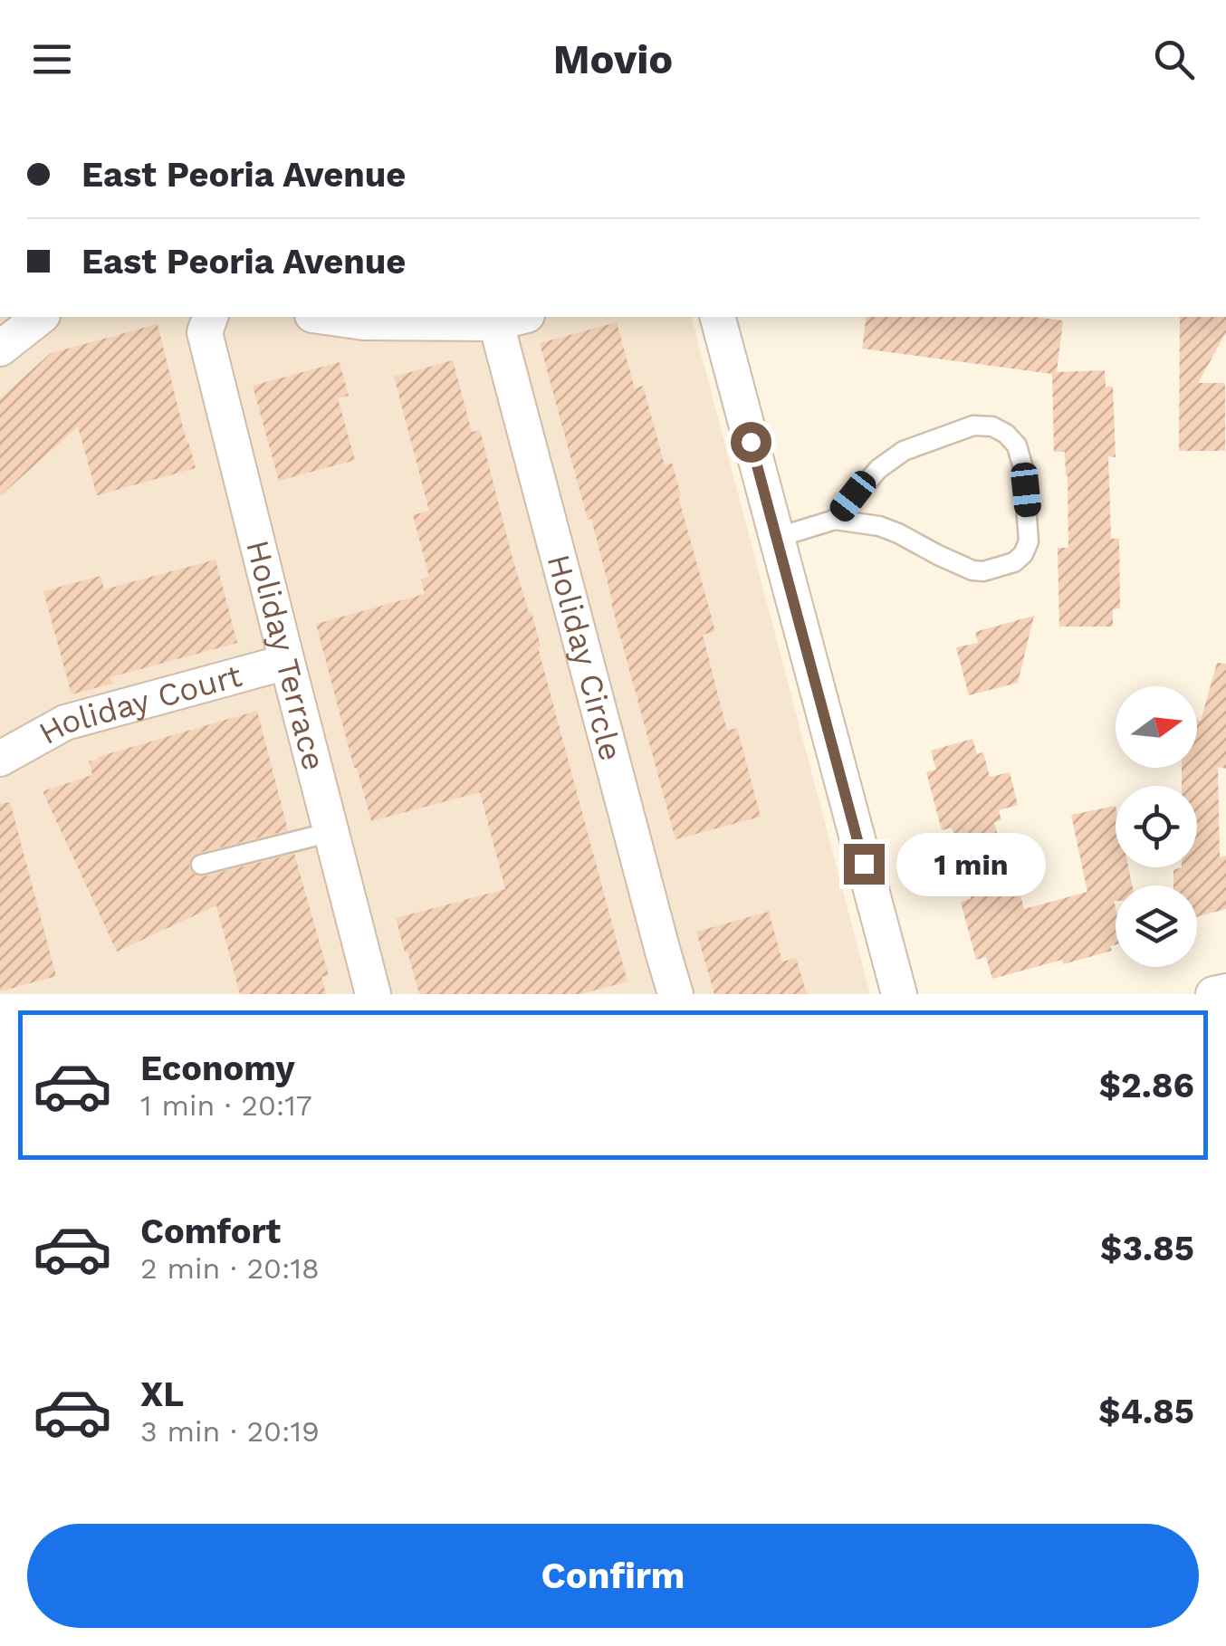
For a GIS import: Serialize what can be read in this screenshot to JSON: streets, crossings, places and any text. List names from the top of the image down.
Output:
{
  "streets": {
    "street": ["Holiday Terrace", "Holiday Circle", "Holiday Court"]
  },
  "crossings": [
    ["Holiday Terrace", "Holiday Court"]
  ],
  "north": "right",
  "page": {
    "header": "Movio",
    "banner": ["East Peoria Avenue", "East Peoria Avenue"],
    "bubble": "1 min",
    "list": [
      {
        "name": "Economy",
        "note": "1 min · 20:17",
        "value": "$2.86"
      },
      {
        "name": "Comfort",
        "note": "2 min · 20:18",
        "value": "$3.85"
      },
      {
        "name": "XL",
        "note": "3 min · 20:19",
        "value": "$4.85"
      }
    ],
    "buttons": "Confirm"
  }
}
